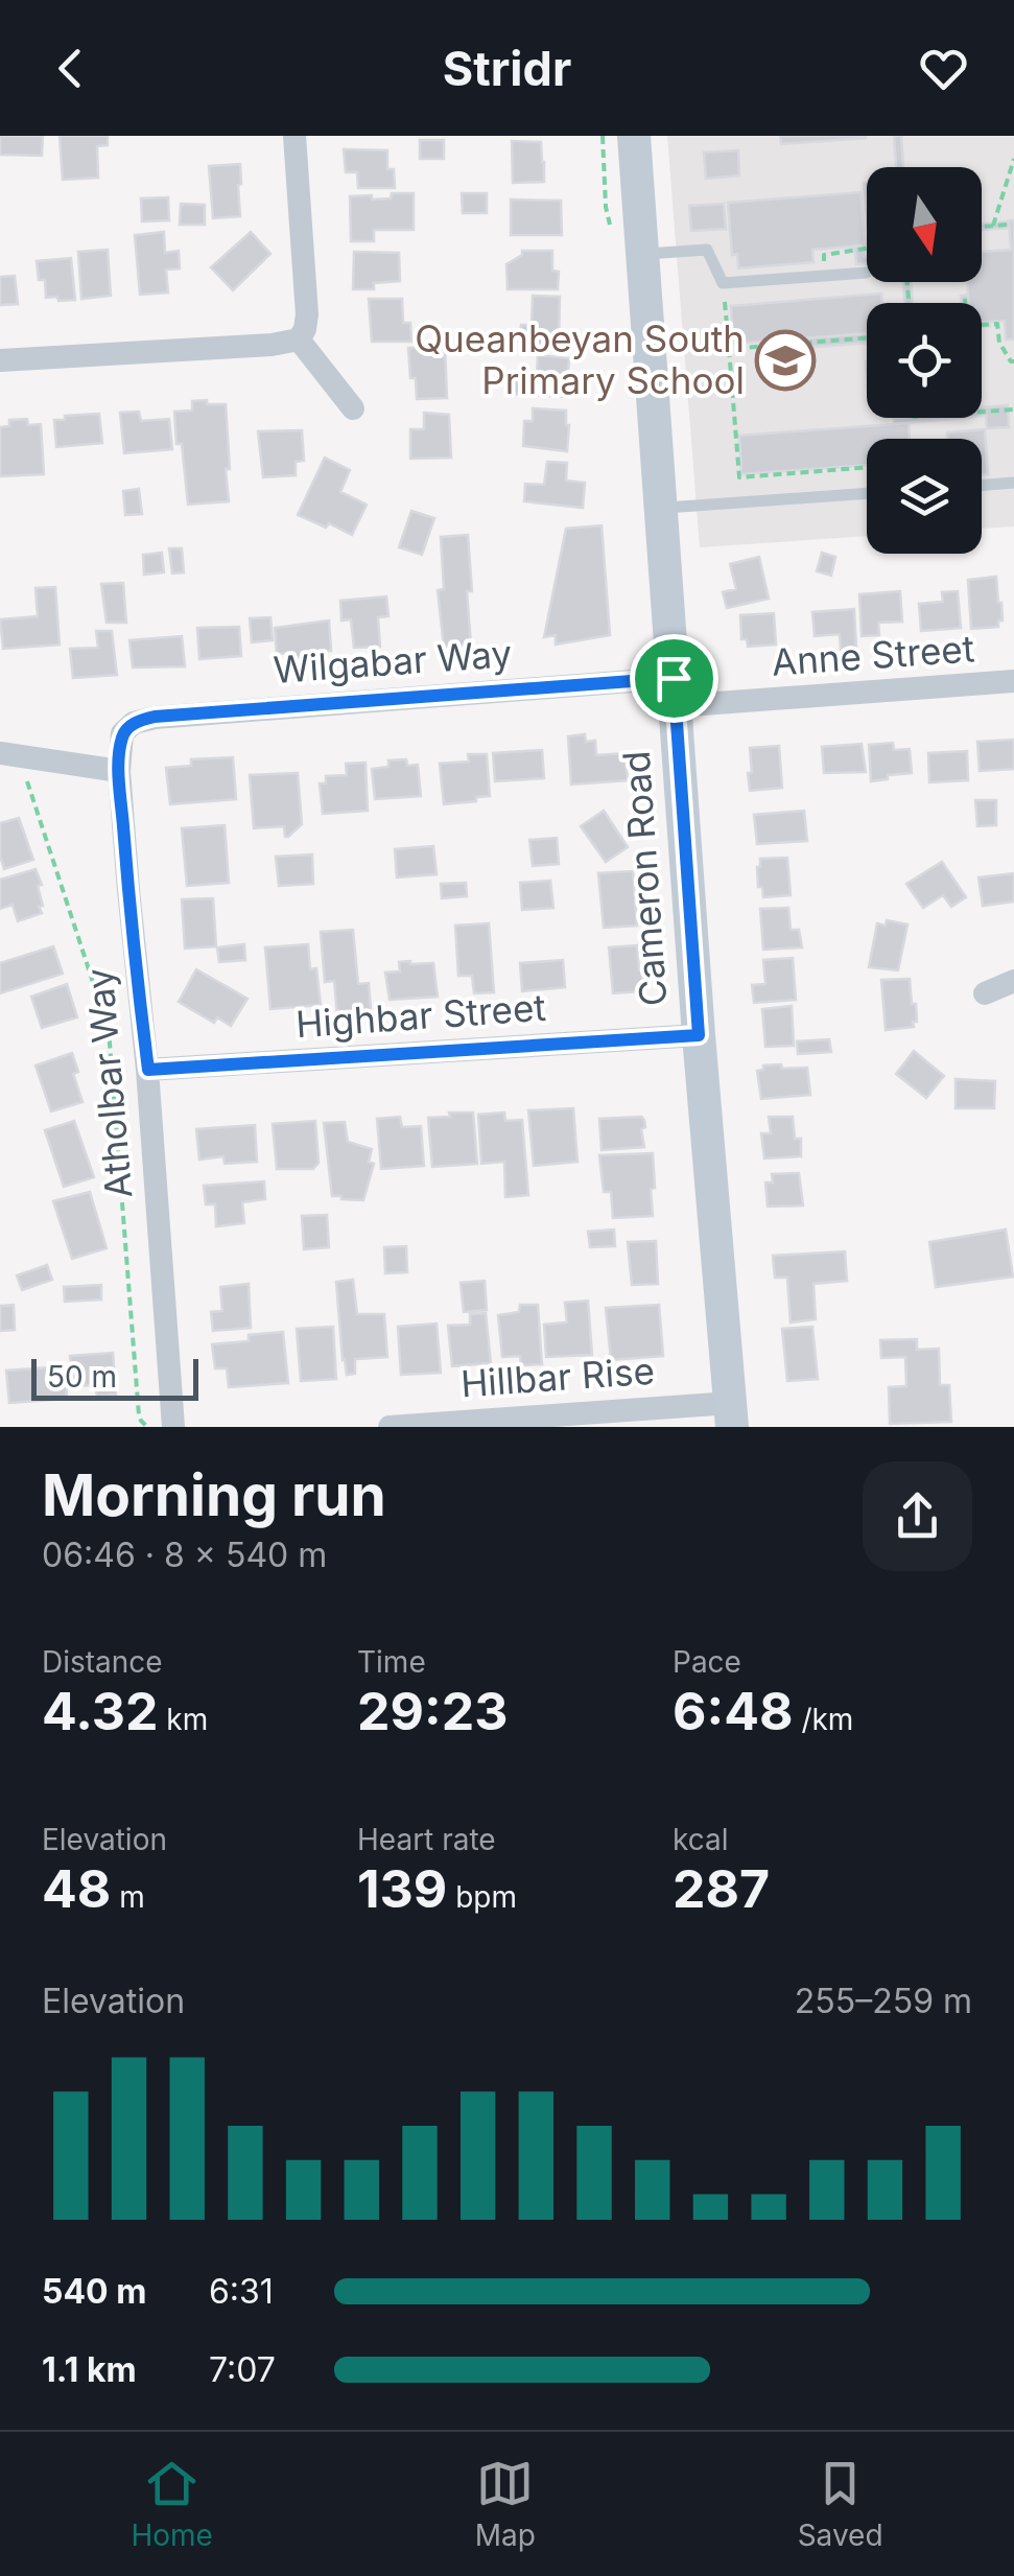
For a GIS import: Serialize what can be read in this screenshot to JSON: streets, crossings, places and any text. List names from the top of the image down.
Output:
{
  "streets": {
    "street": [
      "Anne Street",
      "Wilgabar Way",
      "Cameron Road",
      "Highbar Street",
      "Atholbar Way",
      "Hillbar Rise"
    ]
  },
  "crossings": [
    ["Anne Street", "Wilgabar Way"],
    ["Anne Street", "Cameron Road"],
    ["Wilgabar Way", "Cameron Road"],
    ["Wilgabar Way", "Atholbar Way"],
    ["Cameron Road", "Highbar Street"],
    ["Cameron Road", "Hillbar Rise"],
    ["Highbar Street", "Atholbar Way"]
  ],
  "places": {
    "school or university": ["Queanbeyan South Primary School"]
  },
  "scale_bar": "50 m",
  "north": "bottom",
  "page": {
    "header": "Stridr",
    "scale": "50 m",
    "heading": ["Morning run", "06:46 · 8 × 540 m"],
    "stats": [
      ["Distance", "4.32 km"],
      ["Time", "29:23"],
      ["Pace", "6:48 /km"],
      ["Elevation", "48 m"],
      ["Heart rate", "139 bpm"],
      ["kcal", "287"]
    ],
    "chart": ["Elevation", "255–259 m"],
    "list": [
      {
        "name": "540 m",
        "note": "6:31"
      },
      {
        "name": "1.1 km",
        "note": "7:07"
      }
    ],
    "tabs": ["Home", "Map", "Saved"]
  }
}
